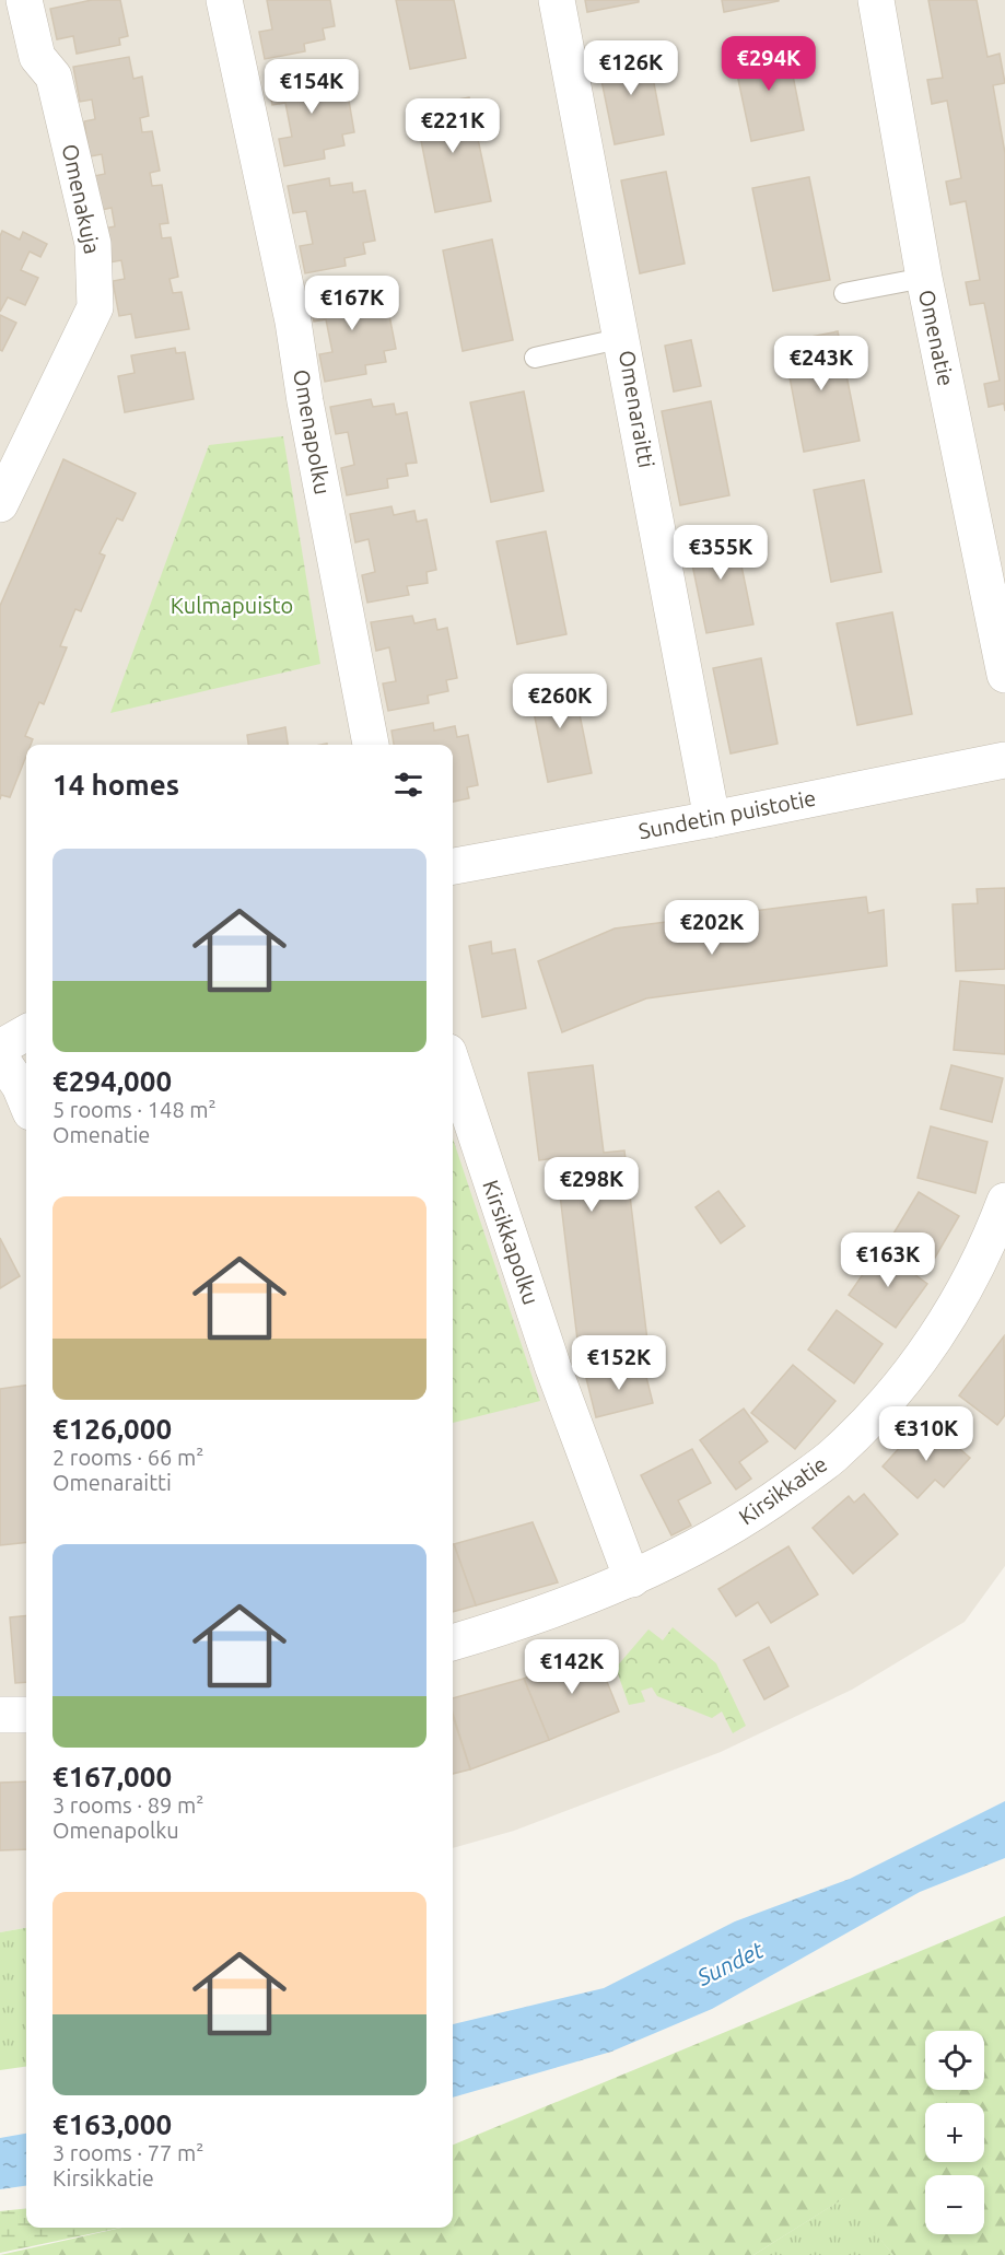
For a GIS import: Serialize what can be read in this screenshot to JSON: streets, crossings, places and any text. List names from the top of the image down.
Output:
{
  "streets": {
    "street": [
      "Omenakuja",
      "Omenatie",
      "Omenaraitti",
      "Omenapolku",
      "Sundetin puistotie",
      "Kirsikkapolku",
      "Kirsikkatie"
    ]
  },
  "crossings": [
    ["Omenaraitti", "Sundetin puistotie"],
    ["Kirsikkapolku", "Kirsikkatie"]
  ],
  "water": ["Sundet"],
  "parks": ["Kulmapuisto"],
  "page": {
    "price": [
      "€294K",
      "€126K",
      "€154K",
      "€221K",
      "€167K",
      "€243K",
      "€355K",
      "€260K",
      "€202K",
      "€298K",
      "€163K",
      "€152K",
      "€310K",
      "€142K"
    ],
    "heading": "14 homes",
    "list": [
      {
        "name": "€294,000",
        "note": "5 rooms · 148 m² · Omenatie"
      },
      {
        "name": "€126,000",
        "note": "2 rooms · 66 m² · Omenaraitti"
      },
      {
        "name": "€167,000",
        "note": "3 rooms · 89 m² · Omenapolku"
      },
      {
        "name": "€163,000",
        "note": "3 rooms · 77 m² · Kirsikkatie"
      }
    ],
    "map_buttons": ["+", "−"]
  }
}
